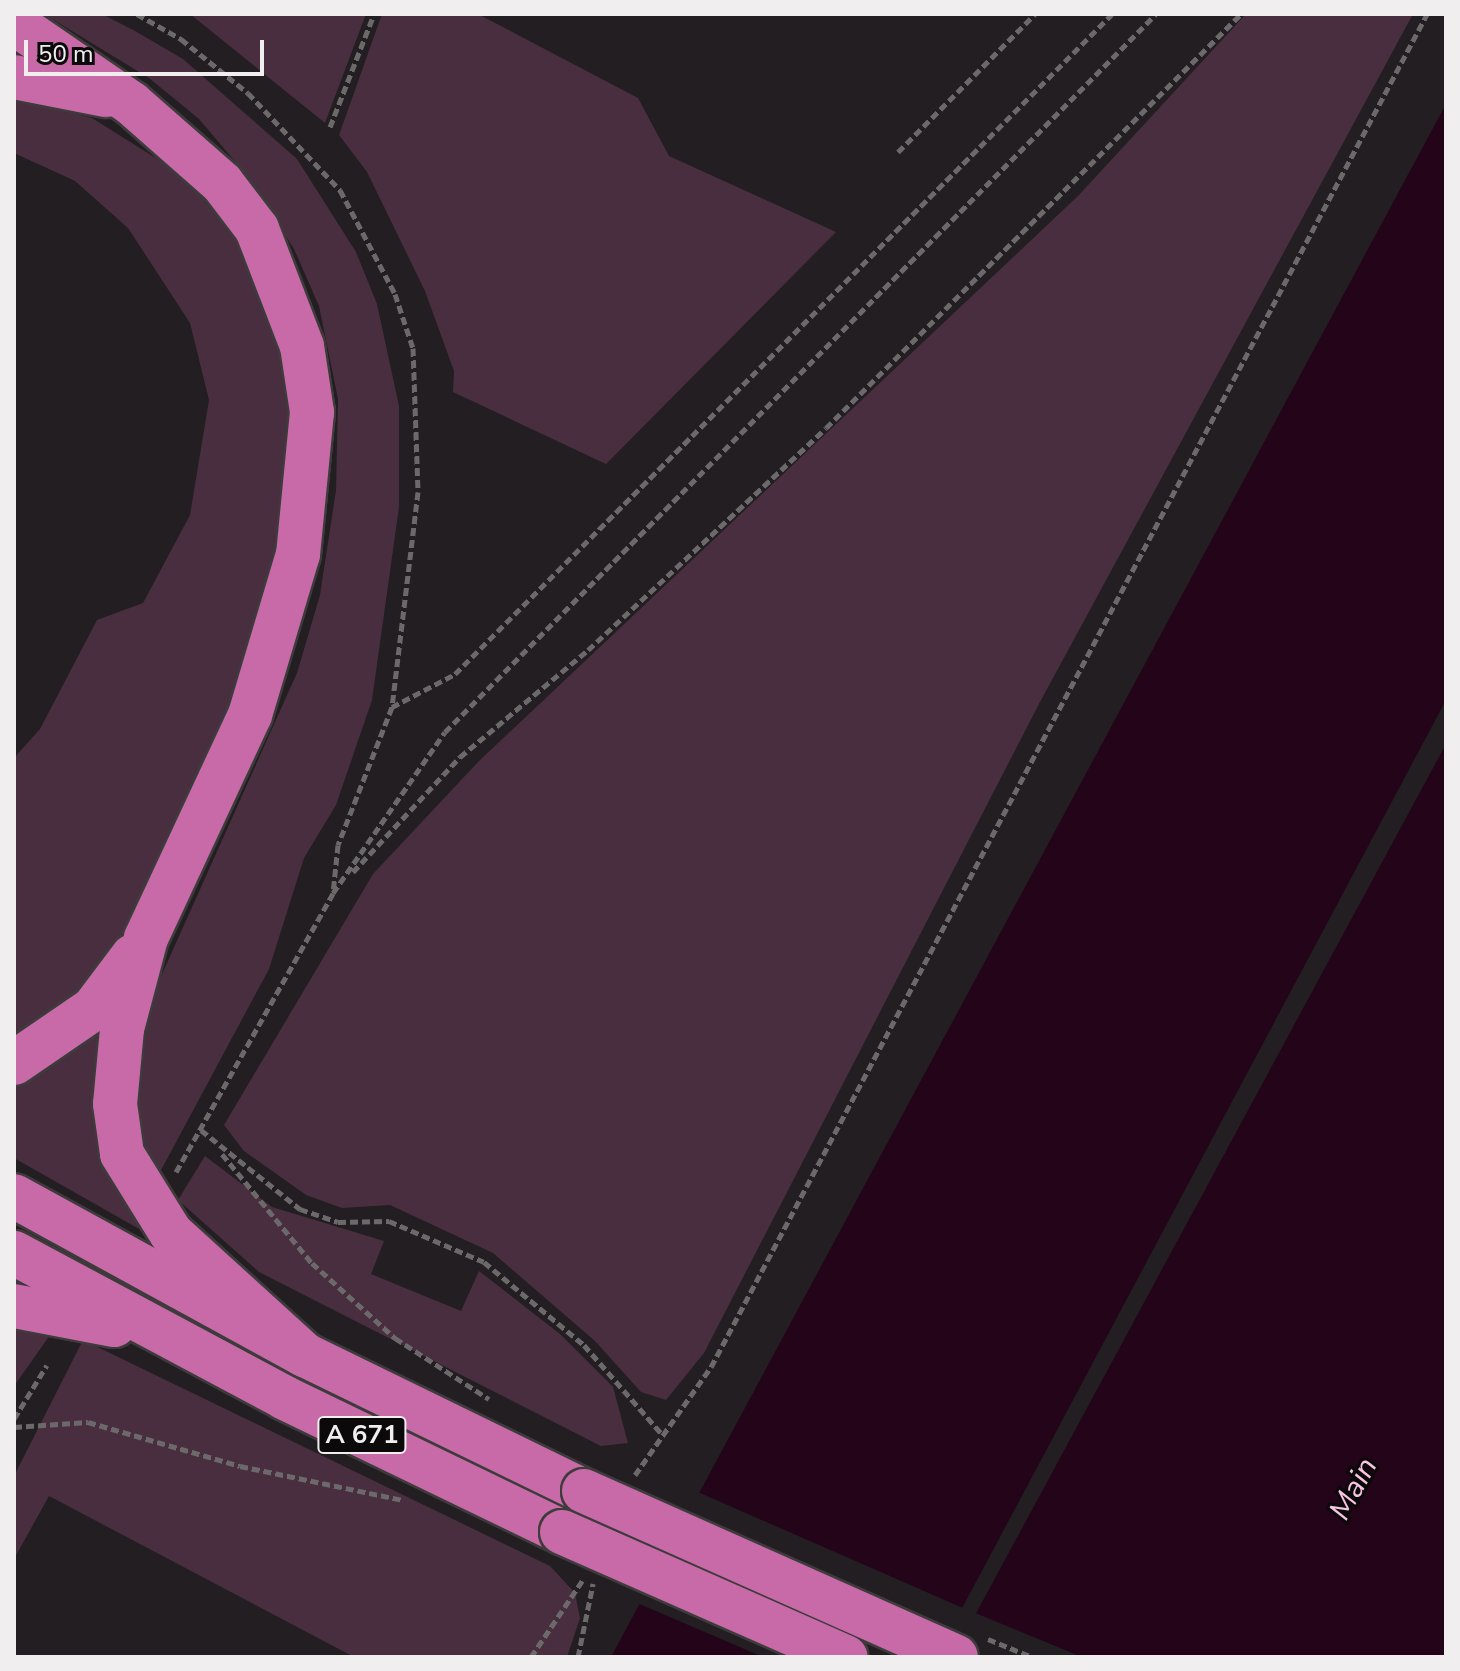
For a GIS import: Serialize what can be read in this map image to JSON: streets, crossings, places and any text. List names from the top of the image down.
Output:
{
  "streets": {
    "highway": ["A 671"]
  },
  "water": ["Main"],
  "scale_bar": "50 m"
}
